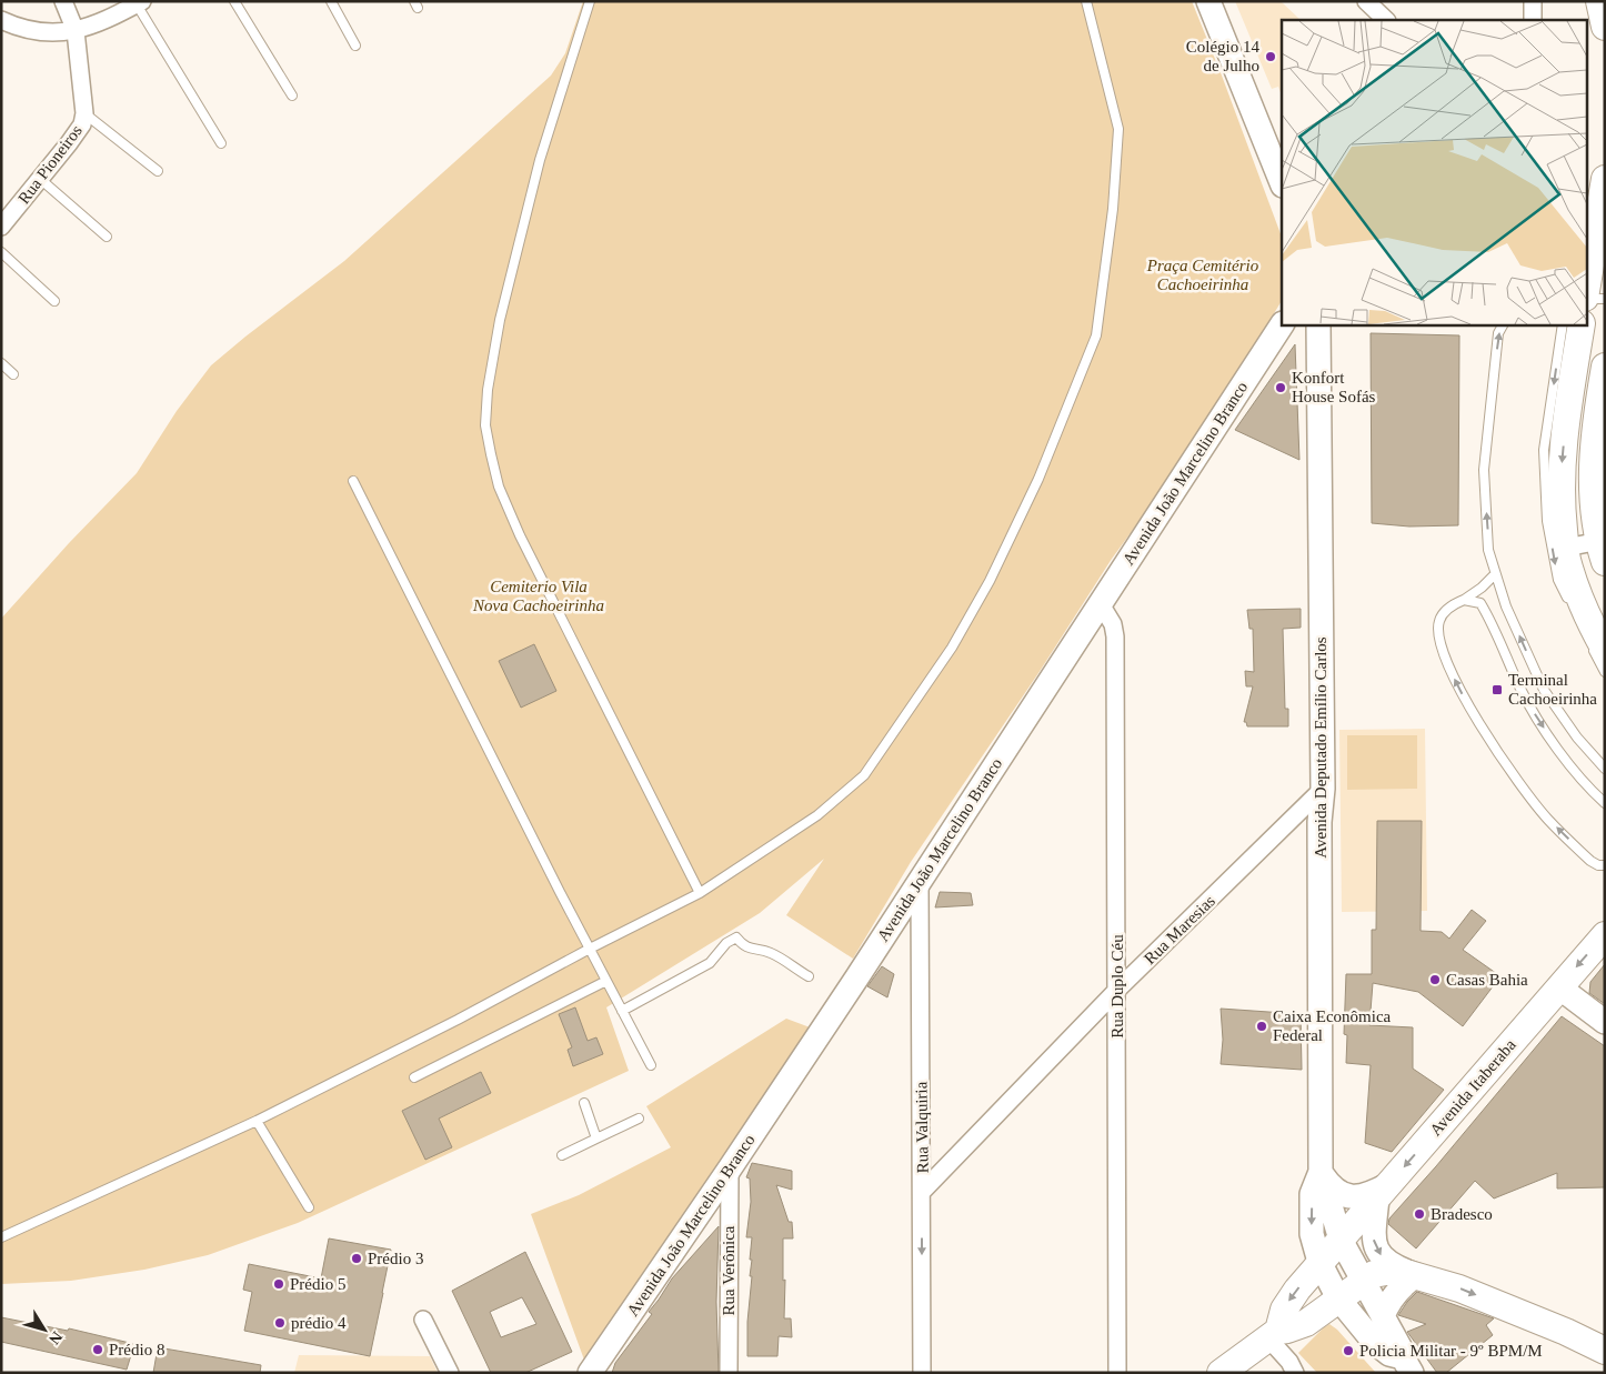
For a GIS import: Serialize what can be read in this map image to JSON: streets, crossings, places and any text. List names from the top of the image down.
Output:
{
  "streets": {
    "main road": ["Avenida João Marcelino Branco", "Avenida Deputado Emílio Carlos", "Avenida Itaberaba"],
    "street": [
      "Rua Pioneiros",
      "Rua Maresias",
      "Rua Duplo Céu",
      "Rua Valquiria",
      "Rua Verônica"
    ]
  },
  "crossings": [
    ["Avenida João Marcelino Branco", "Rua Duplo Céu"],
    ["Avenida João Marcelino Branco", "Rua Valquiria"],
    ["Avenida João Marcelino Branco", "Rua Verônica"],
    ["Avenida Deputado Emílio Carlos", "Rua Maresias"],
    ["Avenida Deputado Emílio Carlos", "Avenida Itaberaba"],
    ["Rua Maresias", "Rua Duplo Céu"],
    ["Rua Maresias", "Rua Valquiria"]
  ],
  "one_way": ["Avenida Itaberaba", "Rua Valquiria"],
  "parks": ["Praça Cemitério Cachoeirinha", "Cemiterio Vila Nova Cachoeirinha"],
  "places": {
    "other": [
      "Colégio 14 de Julho",
      "Konfort House Sofás",
      "Casas Bahia",
      "Caixa Econômica Federal",
      "Bradesco",
      "Prédio 3",
      "Prédio 5",
      "prédio 4",
      "Prédio 8",
      "Policia Militar - 9º BPM/M"
    ],
    "transit": ["Terminal Cachoeirinha"]
  },
  "north": "bottom right"
}
